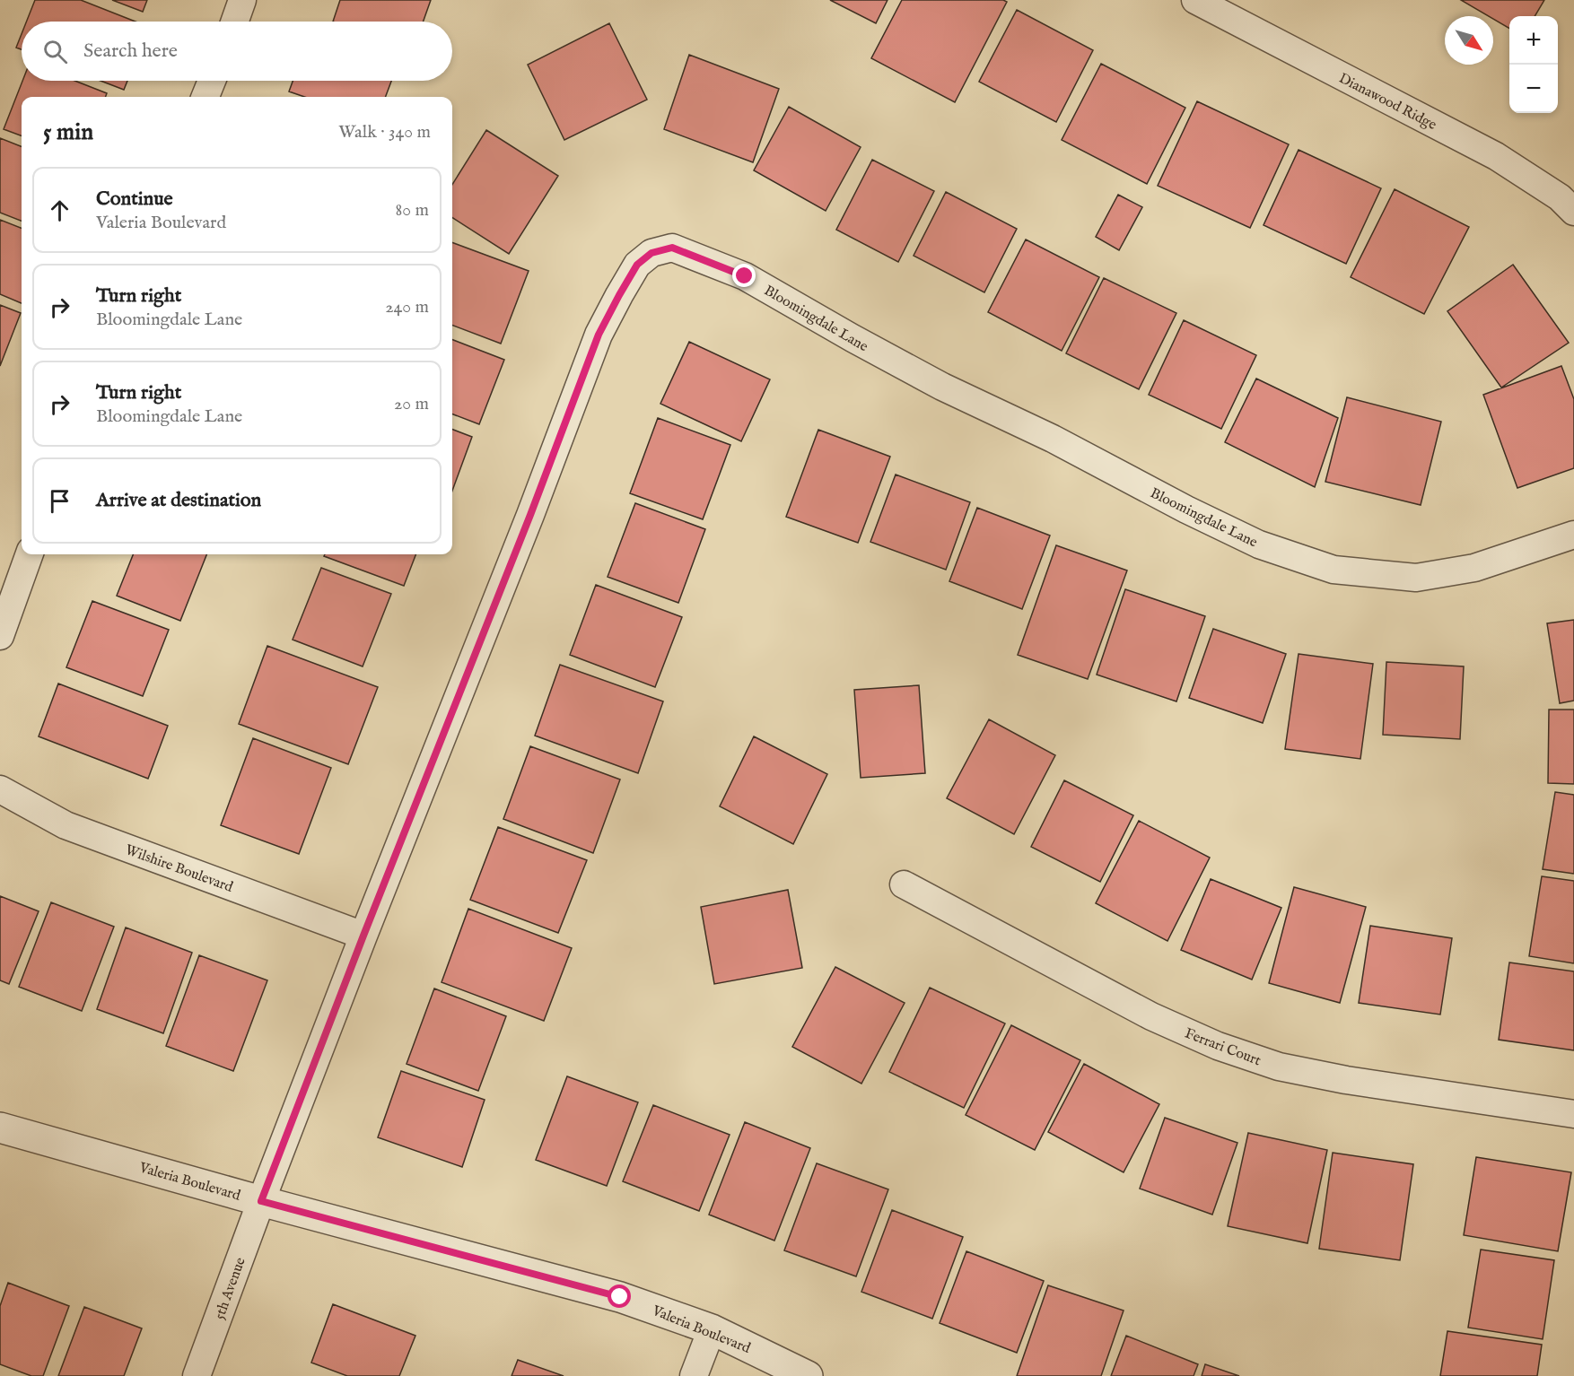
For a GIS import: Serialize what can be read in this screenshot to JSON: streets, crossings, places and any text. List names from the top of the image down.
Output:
{
  "streets": {
    "street": [
      "Dianawood Ridge",
      "Bloomingdale Lane",
      "Wilshire Boulevard",
      "Ferrari Court",
      "Valeria Boulevard",
      "5th Avenue"
    ]
  },
  "crossings": [
    ["Bloomingdale Lane", "Wilshire Boulevard"],
    ["Bloomingdale Lane", "Valeria Boulevard"],
    ["Bloomingdale Lane", "5th Avenue"],
    ["Valeria Boulevard", "5th Avenue"]
  ],
  "north": "bottom right",
  "page": {
    "map_buttons": ["+", "−"],
    "search": "Search here",
    "heading": ["5 min", "Walk · 340 m"],
    "list": [
      ["Continue", "Valeria Boulevard", "80 m"],
      ["Turn right", "Bloomingdale Lane", "240 m"],
      ["Turn right", "Bloomingdale Lane", "20 m"],
      "Arrive at destination"
    ]
  }
}
